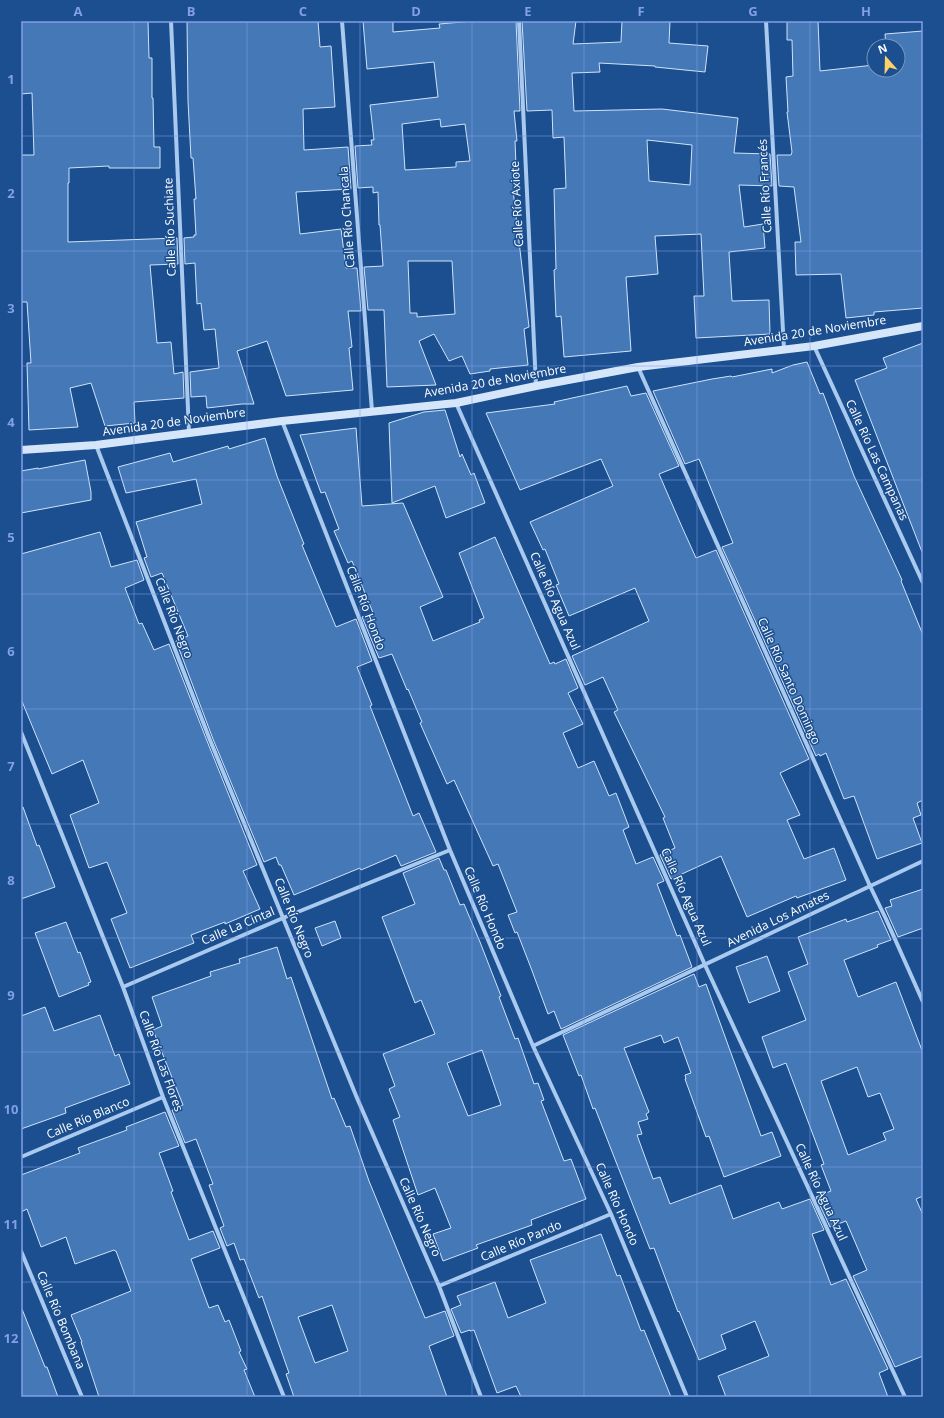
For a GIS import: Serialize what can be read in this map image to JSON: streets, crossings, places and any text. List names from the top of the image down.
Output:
{
  "streets": {
    "street": [
      "Calle Río Francés",
      "Calle Río Axiote",
      "Calle Río Chancala",
      "Calle Río Suchiate",
      "Avenida 20 de Noviembre",
      "Calle Río Las Campanas",
      "Calle Río Agua Azul",
      "Calle Río Hondo",
      "Calle Río Negro",
      "Calle Río Santo Domingo",
      "Avenida Los Amates",
      "Calle La Cintal",
      "Calle Río Las Flores",
      "Calle Río Blanco",
      "Calle Río Pando",
      "Calle Río Bombana"
    ]
  },
  "crossings": [
    ["Calle Río Francés", "Avenida 20 de Noviembre"],
    ["Calle Río Axiote", "Avenida 20 de Noviembre"],
    ["Calle Río Chancala", "Avenida 20 de Noviembre"],
    ["Calle Río Suchiate", "Avenida 20 de Noviembre"],
    ["Avenida 20 de Noviembre", "Calle Río Las Campanas"],
    ["Avenida 20 de Noviembre", "Calle Río Agua Azul"],
    ["Avenida 20 de Noviembre", "Calle Río Hondo"],
    ["Avenida 20 de Noviembre", "Calle Río Negro"],
    ["Avenida 20 de Noviembre", "Calle Río Santo Domingo"],
    ["Calle Río Agua Azul", "Avenida Los Amates"],
    ["Calle Río Hondo", "Avenida Los Amates"],
    ["Calle Río Hondo", "Calle La Cintal"],
    ["Calle Río Hondo", "Calle Río Pando"],
    ["Calle Río Negro", "Calle La Cintal"],
    ["Calle Río Negro", "Calle Río Pando"],
    ["Calle Río Santo Domingo", "Avenida Los Amates"],
    ["Calle La Cintal", "Calle Río Las Flores"],
    ["Calle Río Las Flores", "Calle Río Blanco"]
  ],
  "north": "top",
  "grid": {
    "columns": [
      "A",
      "B",
      "C",
      "D",
      "E",
      "F",
      "G",
      "H"
    ],
    "rows": [
      "1",
      "2",
      "3",
      "4",
      "5",
      "6",
      "7",
      "8",
      "9",
      "10",
      "11",
      "12"
    ]
  }
}
